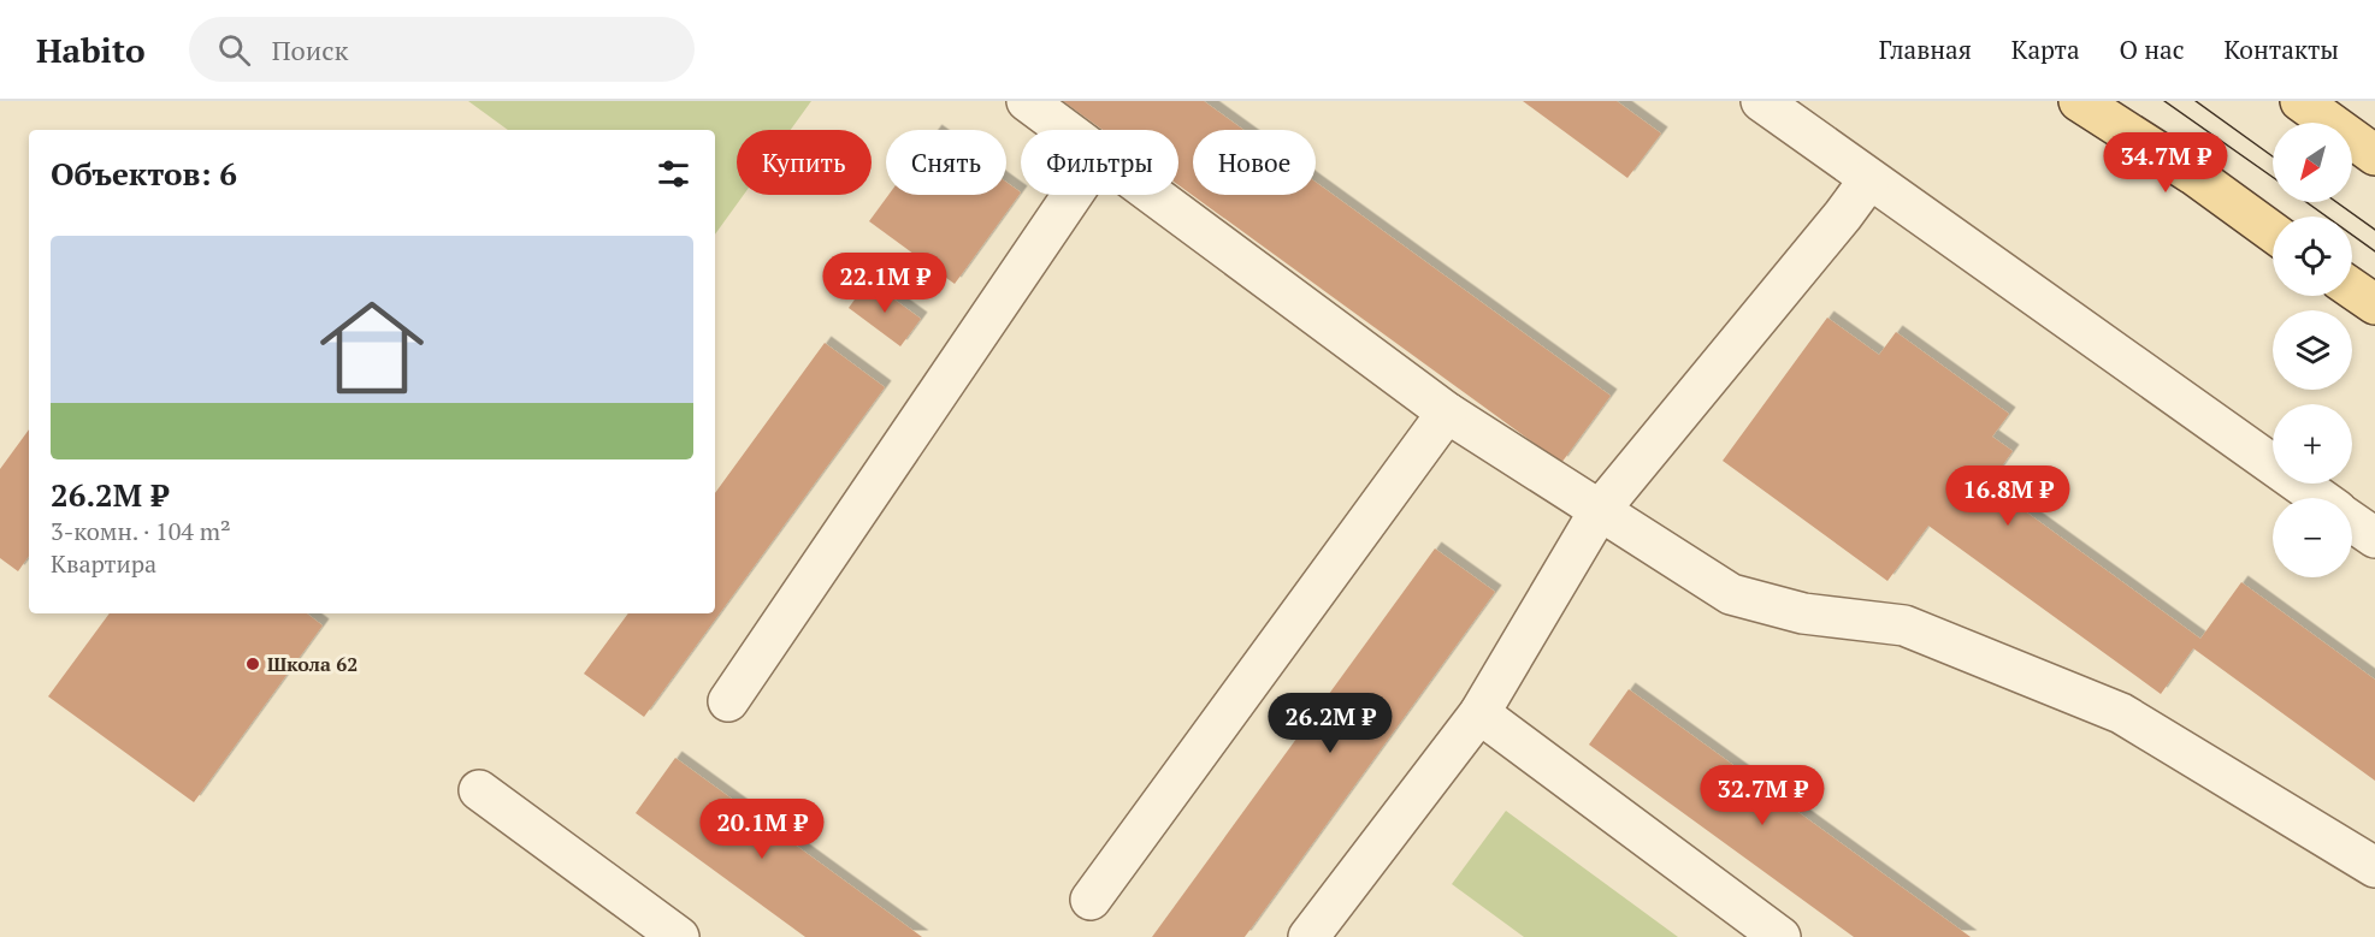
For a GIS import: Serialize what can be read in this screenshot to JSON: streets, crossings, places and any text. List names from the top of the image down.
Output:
{
  "places": ["Школа 62"],
  "north": "bottom left",
  "page": {
    "header": "Habito",
    "search": "Поиск",
    "nav": [
      "Главная",
      "Карта",
      "О нас",
      "Контакты"
    ],
    "map_buttons": ["+", "−"],
    "chip": [
      "Купить",
      "Снять",
      "Фильтры",
      "Новое"
    ],
    "heading": "Объектов: 6",
    "price": [
      "34.7M ₽",
      "22.1M ₽",
      "16.8M ₽",
      "26.2M ₽",
      "32.7M ₽",
      "20.1M ₽"
    ],
    "list": [
      {
        "name": "26.2M ₽",
        "note": "3-комн. · 104 m² · Квартира"
      }
    ]
  }
}
